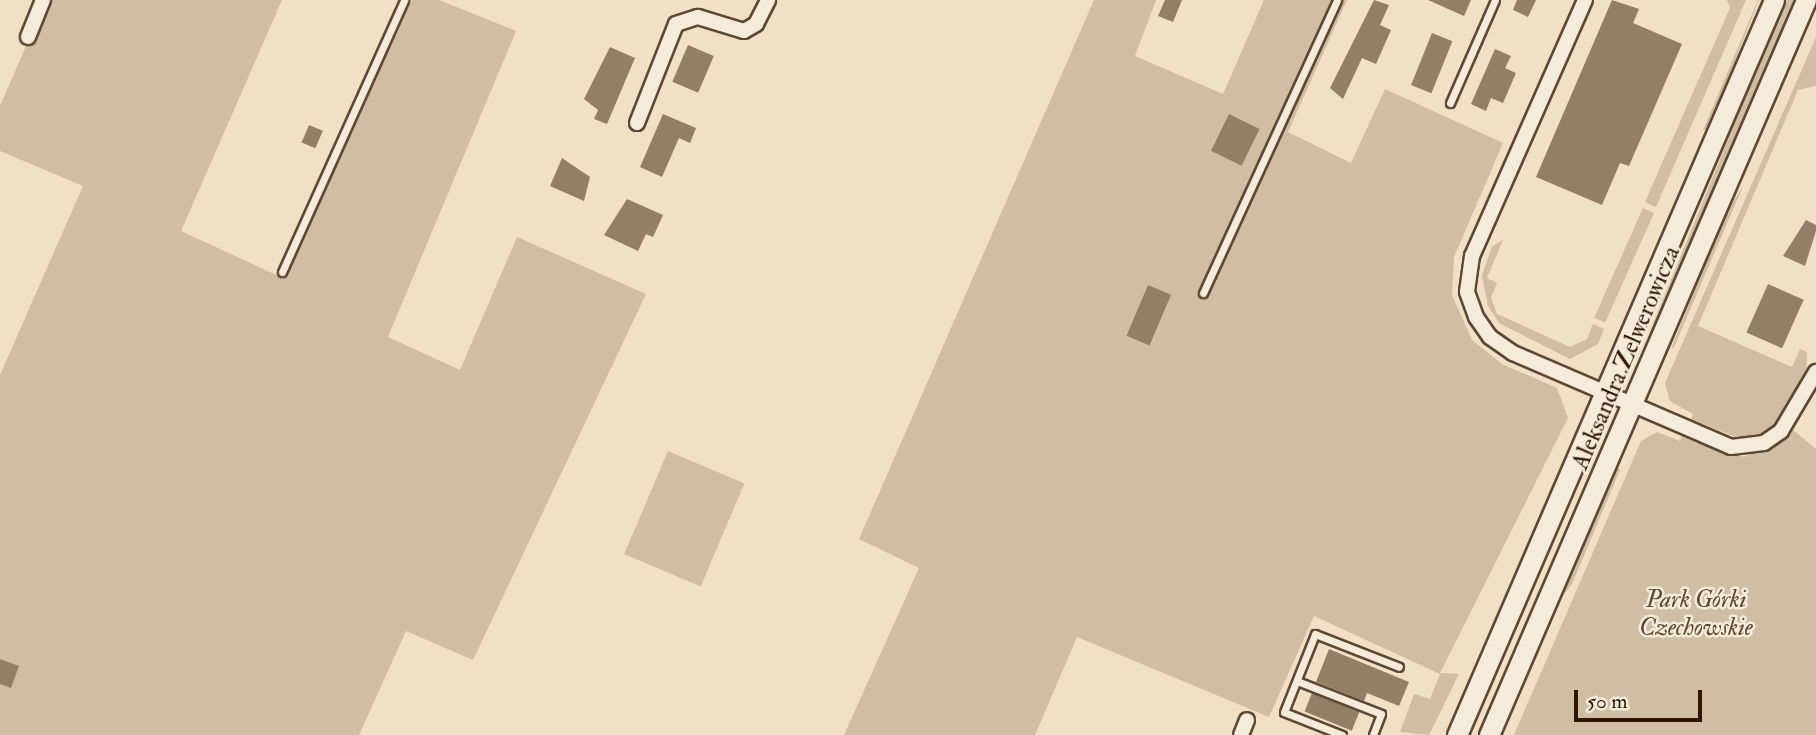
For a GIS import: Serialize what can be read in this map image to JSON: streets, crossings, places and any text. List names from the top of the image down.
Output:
{
  "streets": {
    "street": ["Aleksandra Zelwerowicza"]
  },
  "parks": ["Park Górki Czechowskie"],
  "scale_bar": "50 m"
}
